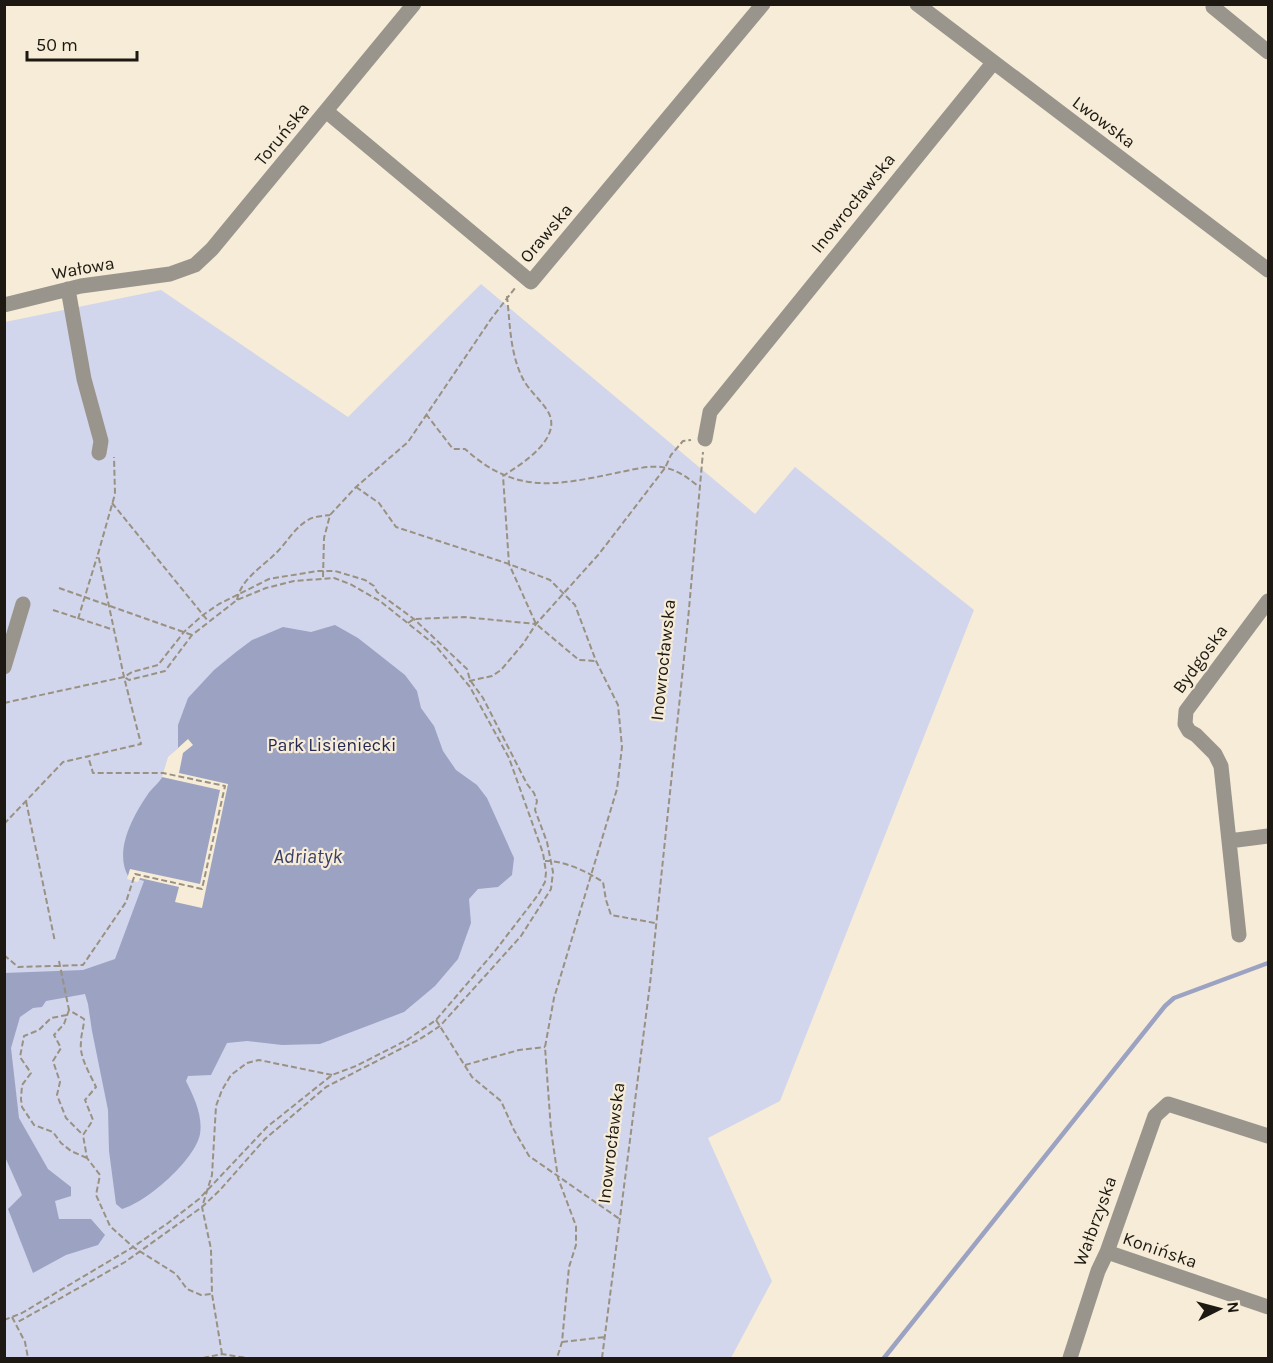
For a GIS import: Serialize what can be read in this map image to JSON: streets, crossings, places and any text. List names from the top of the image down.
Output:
{
  "streets": {
    "street": [
      "Lwowska",
      "Toruńska",
      "Inowrocławska",
      "Orawska",
      "Wałowa",
      "Bydgoska",
      "Wałbrzyska",
      "Konińska"
    ]
  },
  "crossings": [
    ["Lwowska", "Inowrocławska"],
    ["Toruńska", "Orawska"],
    ["Toruńska", "Wałowa"],
    ["Wałbrzyska", "Konińska"]
  ],
  "water": ["Adriatyk"],
  "parks": ["Park Lisieniecki"],
  "scale_bar": "50 m",
  "north": "right"
}
